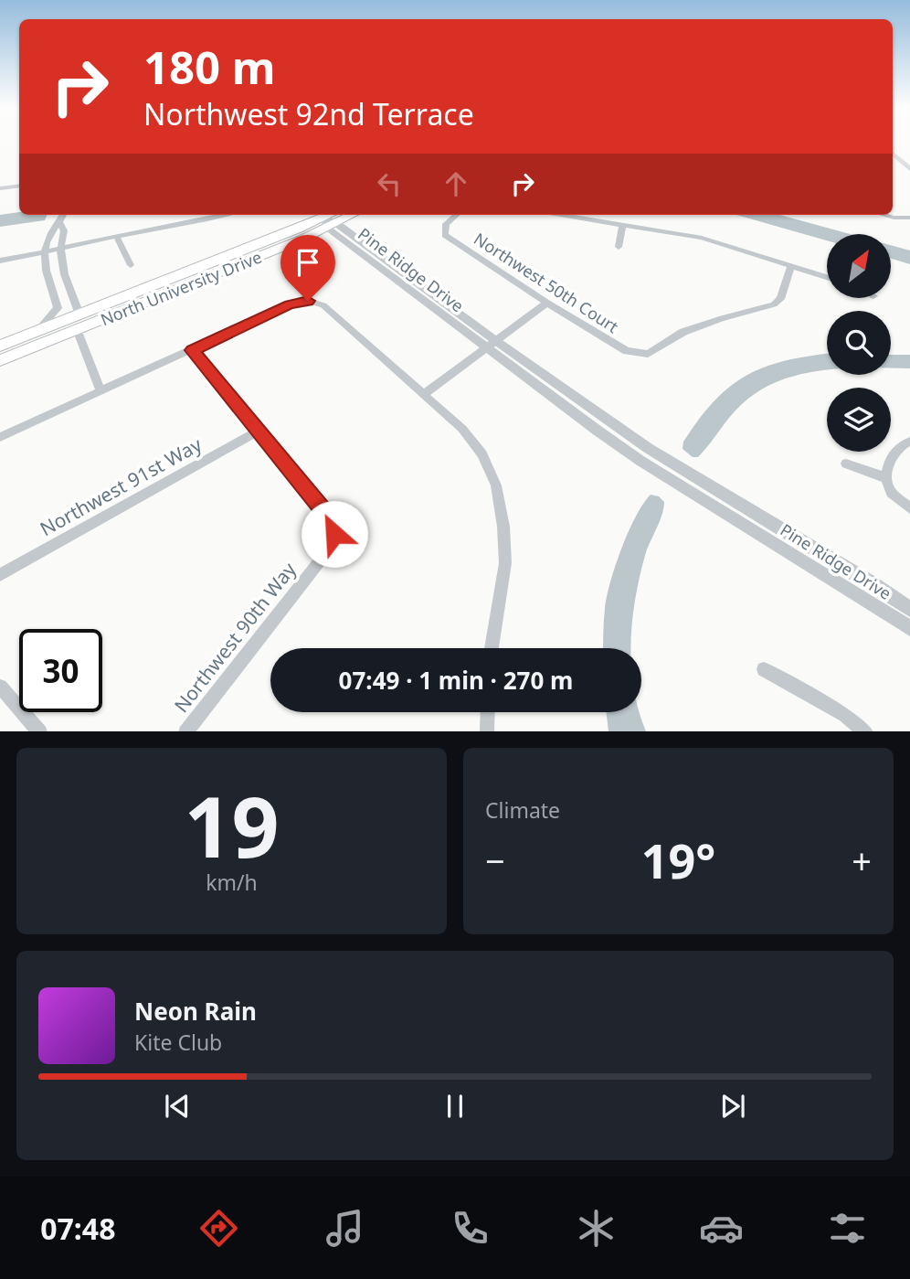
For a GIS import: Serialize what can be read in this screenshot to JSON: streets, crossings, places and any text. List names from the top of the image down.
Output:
{
  "streets": {
    "main road": ["North University Drive"],
    "street": [
      "Pine Ridge Drive",
      "Northwest 50th Court",
      "Northwest 91st Way",
      "Northwest 90th Way"
    ]
  },
  "crossings": [
    ["Pine Ridge Drive", "North University Drive"],
    ["Northwest 91st Way", "Northwest 90th Way"]
  ],
  "north": "top right",
  "page": {
    "turn": ["180 m", "Northwest 92nd Terrace"],
    "limit": "30",
    "trip": "07:49 · 1 min · 270 m",
    "tile": [
      ["19", "km/h"],
      "Climate"
    ],
    "heat": ["−", "19°", "+"],
    "song": ["Neon Rain", "Kite Club"],
    "tabs": "07:48"
  }
}
